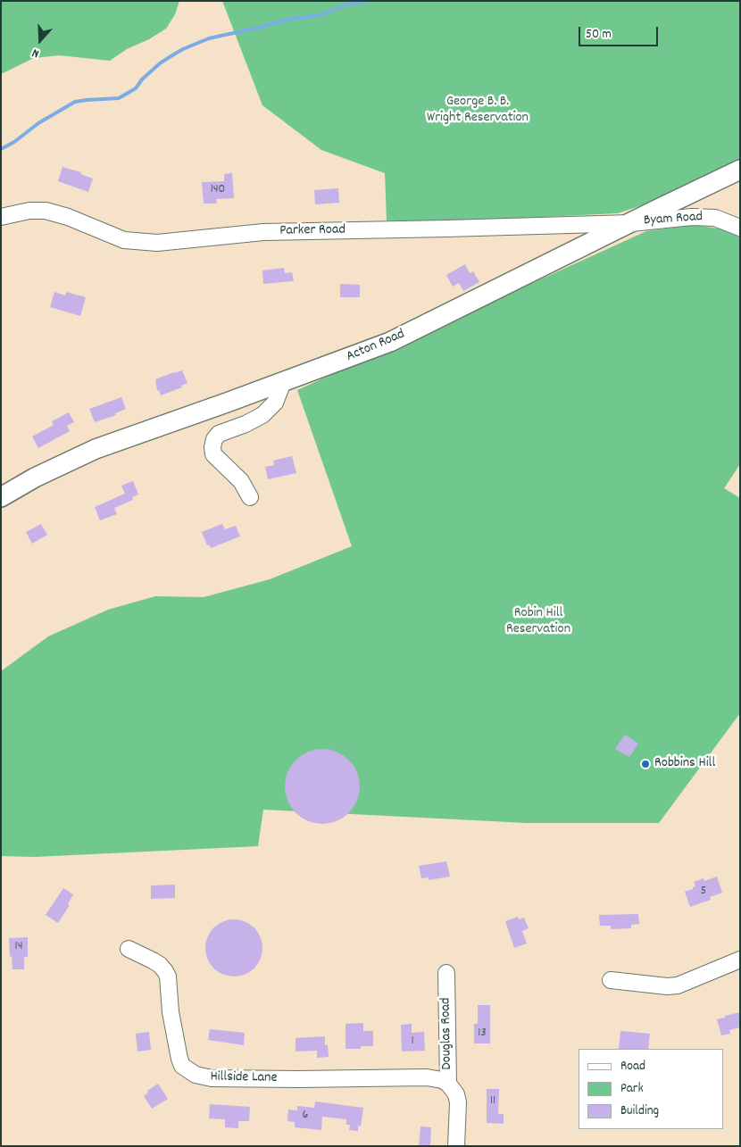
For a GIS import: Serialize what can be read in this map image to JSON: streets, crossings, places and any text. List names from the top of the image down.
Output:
{
  "streets": {
    "main road": ["Acton Road"],
    "street": [
      "Byam Road",
      "Parker Road",
      "Douglas Road",
      "Hillside Lane"
    ]
  },
  "crossings": [
    ["Byam Road", "Parker Road"],
    ["Byam Road", "Acton Road"],
    ["Parker Road", "Acton Road"],
    ["Douglas Road", "Hillside Lane"]
  ],
  "parks": ["George B. B. Wright Reservation", "Robin Hill Reservation"],
  "places": ["Robbins Hill"],
  "house_numbers": [
    "140",
    "5",
    "14",
    "13",
    "1",
    "11",
    "6"
  ],
  "legend": ["Road", "Park", "Building"],
  "scale_bar": "50 m",
  "north": "bottom"
}
